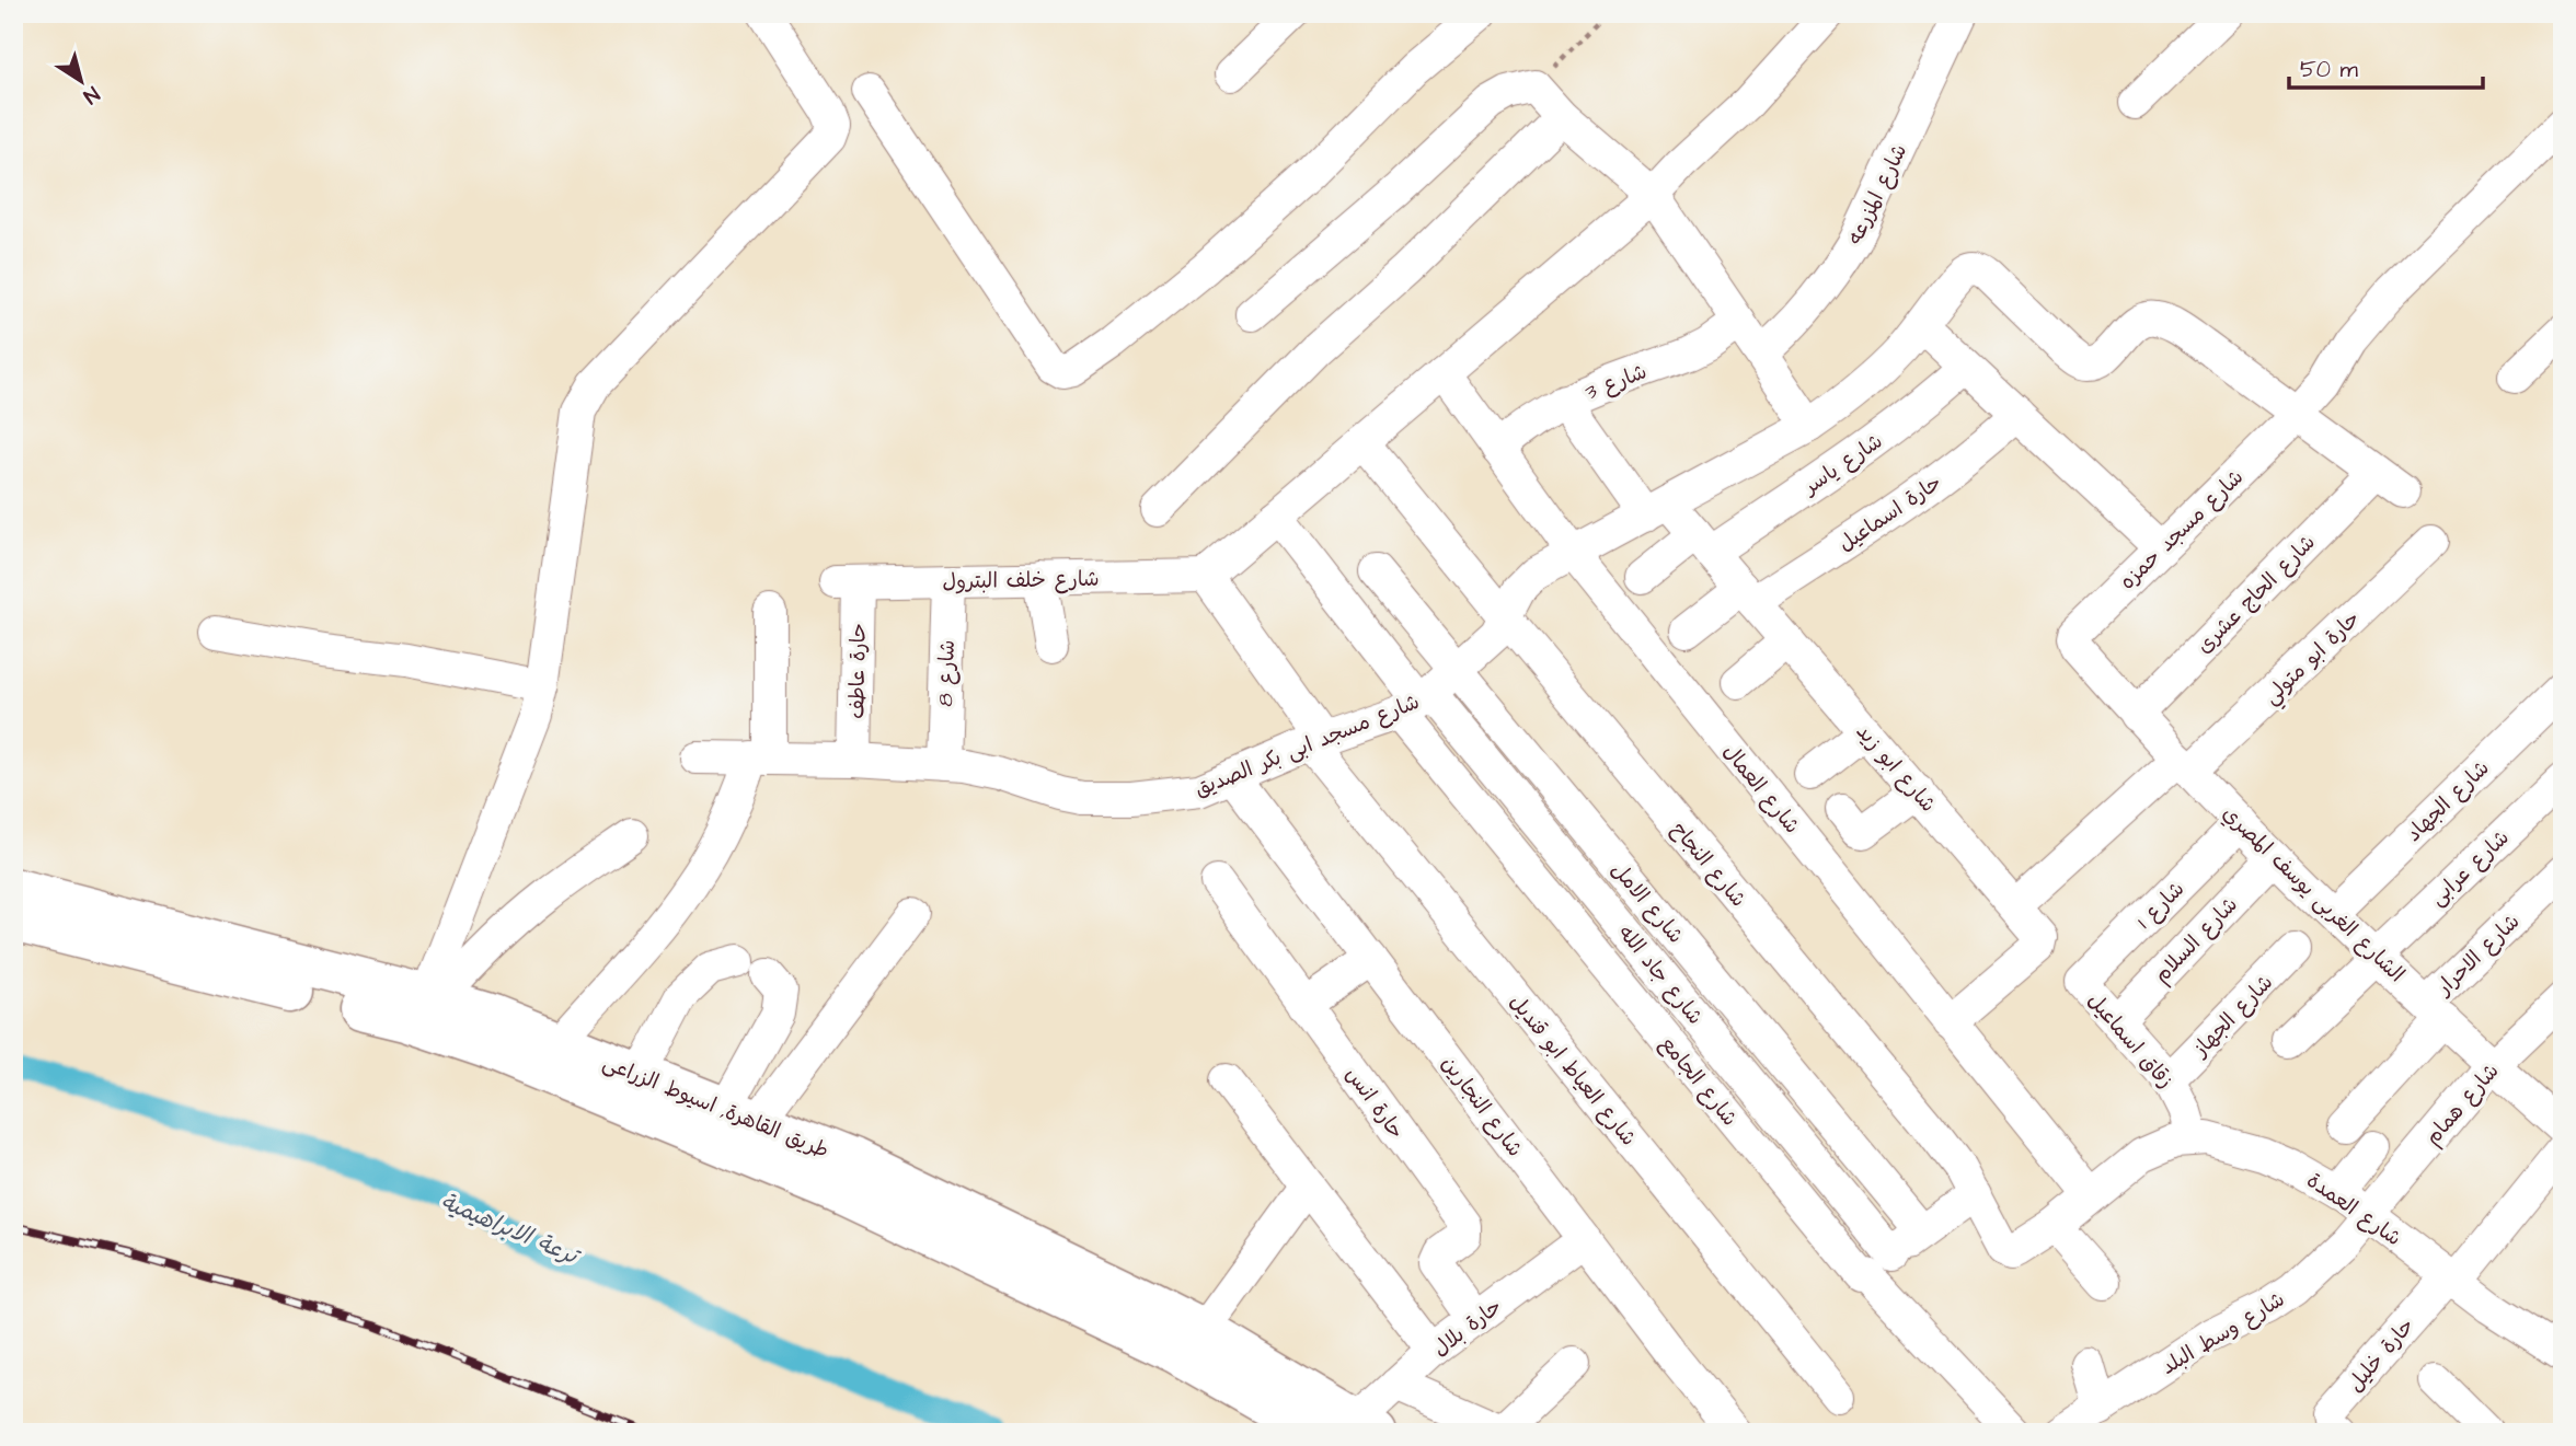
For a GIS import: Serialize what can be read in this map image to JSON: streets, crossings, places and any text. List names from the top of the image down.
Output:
{
  "streets": {
    "highway": ["طريق القاهرة, اسيوط الزراعى"],
    "street": [
      "شارع المزرعه",
      "شارع 3",
      "شارع ياسر",
      "حارة اسماعيل",
      "شارع مسجد حمزه",
      "شارع خلف البترول",
      "شارع الحاج عشرى",
      "حارة ابو متولي",
      "حارة عاطف",
      "شارع 8",
      "شارع مسجد ابى بكر الصديق",
      "شارع ابو زيد",
      "شارع العمال",
      "شارع الجهاد",
      "شارع النجاح",
      "شارع عرابى",
      "الشارع الغربى يوسف المصري",
      "شارع الامل",
      "شارع 1",
      "شارع السلام",
      "شارع الاحرار",
      "شارع جاد الله",
      "شارع الجهاز",
      "زقاق اسماعيل",
      "شارع العياط ابو قنديل",
      "شارع الجامع",
      "حارة انس",
      "شارع همام",
      "شارع النجارين",
      "شارع العمدة",
      "حارة بلال",
      "شارع وسط البلد",
      "حارة خليل"
    ]
  },
  "crossings": [
    ["شارع 3", "شارع ابو زيد"],
    ["شارع 3", "شارع العمال"],
    ["شارع ياسر", "شارع ابو زيد"],
    ["حارة اسماعيل", "شارع ابو زيد"],
    ["شارع مسجد حمزه", "شارع مسجد ابى بكر الصديق"],
    ["شارع مسجد حمزه", "الشارع الغربى يوسف المصري"],
    ["شارع خلف البترول", "حارة عاطف"],
    ["شارع خلف البترول", "شارع 8"],
    ["شارع خلف البترول", "شارع العياط ابو قنديل"],
    ["شارع الحاج عشرى", "الشارع الغربى يوسف المصري"],
    ["حارة ابو متولي", "شارع ابو زيد"],
    ["حارة ابو متولي", "الشارع الغربى يوسف المصري"],
    ["حارة عاطف", "شارع مسجد ابى بكر الصديق"],
    ["شارع 8", "شارع مسجد ابى بكر الصديق"],
    ["شارع مسجد ابى بكر الصديق", "شارع ابو زيد"],
    ["شارع مسجد ابى بكر الصديق", "شارع العمال"],
    ["شارع مسجد ابى بكر الصديق", "شارع النجاح"],
    ["شارع مسجد ابى بكر الصديق", "شارع الامل"],
    ["شارع مسجد ابى بكر الصديق", "شارع جاد الله"],
    ["شارع مسجد ابى بكر الصديق", "شارع العياط ابو قنديل"],
    ["شارع مسجد ابى بكر الصديق", "شارع الجامع"],
    ["شارع مسجد ابى بكر الصديق", "شارع النجارين"],
    ["شارع ابو زيد", "شارع العمال"],
    ["شارع العمال", "شارع العمدة"],
    ["شارع الجهاد", "الشارع الغربى يوسف المصري"],
    ["شارع النجاح", "شارع العمدة"],
    ["شارع عرابى", "الشارع الغربى يوسف المصري"],
    ["الشارع الغربى يوسف المصري", "شارع 1"],
    ["الشارع الغربى يوسف المصري", "شارع السلام"],
    ["الشارع الغربى يوسف المصري", "شارع الاحرار"],
    ["الشارع الغربى يوسف المصري", "شارع همام"],
    ["شارع 1", "زقاق اسماعيل"],
    ["شارع السلام", "زقاق اسماعيل"],
    ["شارع جاد الله", "شارع الجامع"],
    ["شارع الجهاز", "زقاق اسماعيل"],
    ["زقاق اسماعيل", "شارع العمدة"],
    ["حارة انس", "حارة بلال"],
    ["شارع همام", "شارع العمدة"],
    ["شارع همام", "شارع وسط البلد"],
    ["طريق القاهرة, اسيوط الزراعى", "حارة بلال"],
    ["شارع النجارين", "حارة بلال"],
    ["شارع العمدة", "شارع وسط البلد"],
    ["شارع العمدة", "حارة خليل"]
  ],
  "water": ["ترعة الابراهيمية"],
  "scale_bar": "50 m",
  "north": "bottom right"
}
